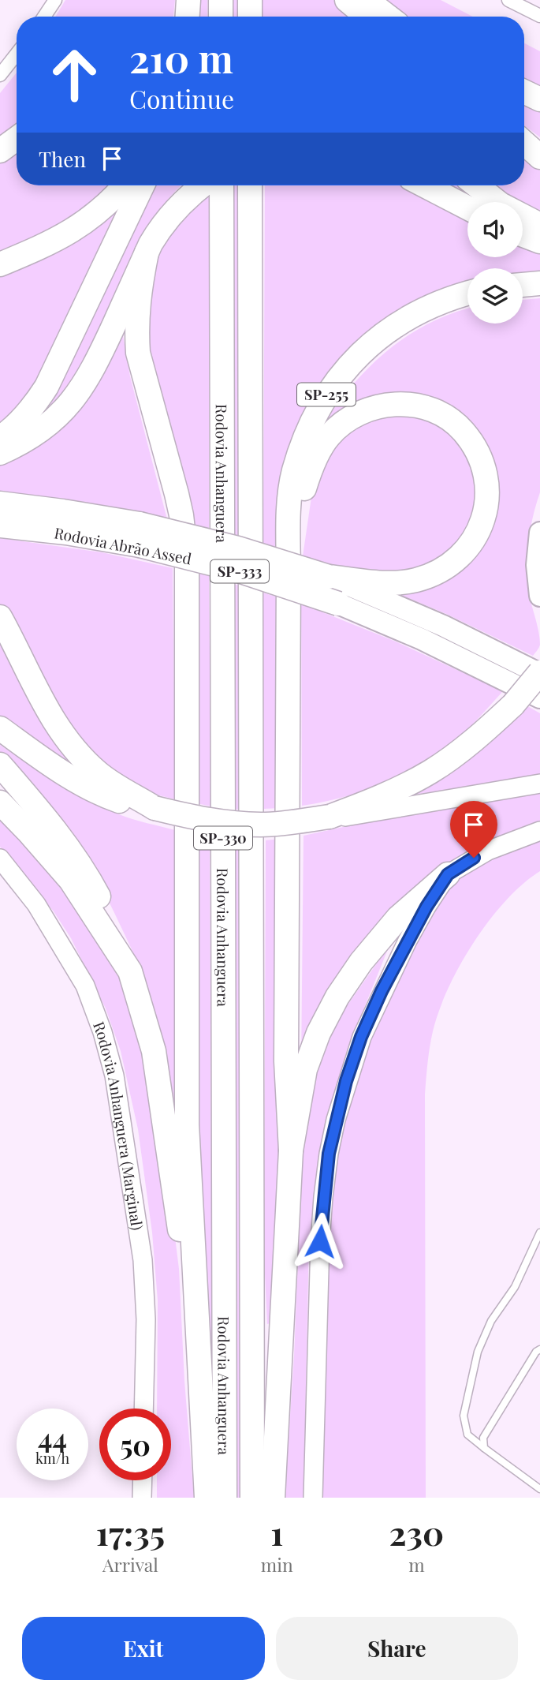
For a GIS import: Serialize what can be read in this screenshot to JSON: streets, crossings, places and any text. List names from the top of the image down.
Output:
{
  "streets": {
    "highway": [
      "SP-255",
      "Rodovia Anhanguera",
      "Rodovia Abrão Assed",
      "SP-333",
      "SP-330"
    ],
    "main road": ["Rodovia Anhanguera (Marginal)"]
  },
  "crossings": [
    ["SP-255", "Rodovia Abrão Assed"]
  ],
  "page": {
    "turn": ["210 m", "Continue"],
    "then": "Then",
    "speed": "44 km/h",
    "limit": "50",
    "eta": [
      "17:35",
      "Arrival",
      "1",
      "min",
      "230",
      "m"
    ],
    "buttons": ["Exit", "Share"]
  }
}
